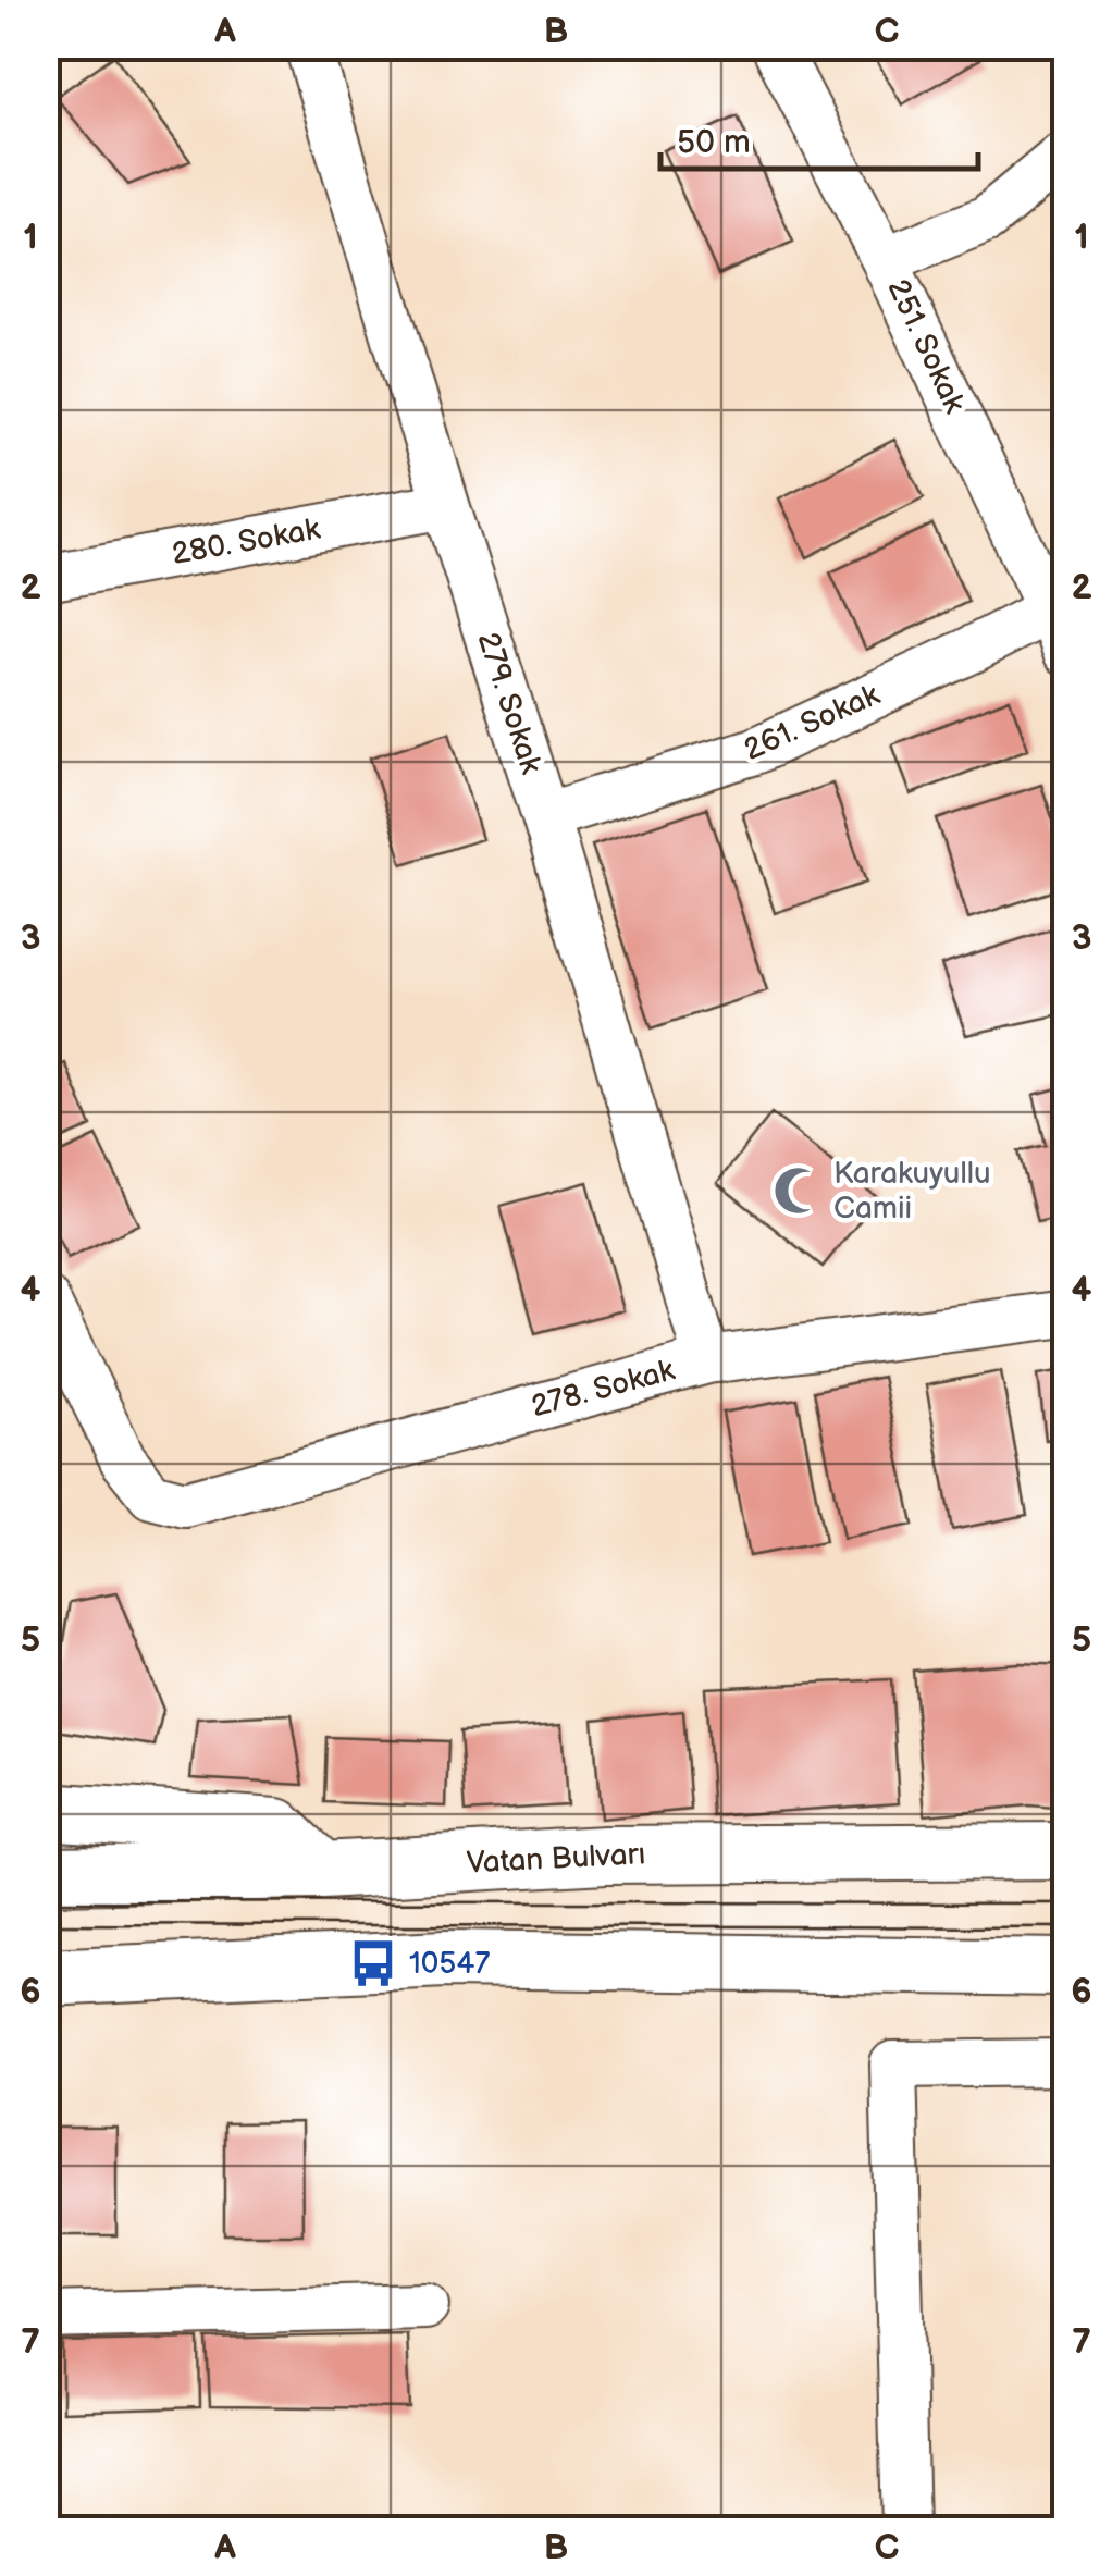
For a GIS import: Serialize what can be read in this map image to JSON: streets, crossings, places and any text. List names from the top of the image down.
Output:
{
  "streets": {
    "main road": ["Vatan Bulvarı"],
    "street": [
      "251. Sokak",
      "280. Sokak",
      "279. Sokak",
      "261. Sokak",
      "278. Sokak"
    ]
  },
  "crossings": [
    ["251. Sokak", "261. Sokak"],
    ["280. Sokak", "279. Sokak"],
    ["279. Sokak", "261. Sokak"],
    ["279. Sokak", "278. Sokak"]
  ],
  "places": {
    "mosque": ["Karakuyullu Camii"],
    "bus stop": ["10547"]
  },
  "scale_bar": "50 m",
  "grid": {
    "columns": ["A", "B", "C"],
    "rows": [
      "1",
      "2",
      "3",
      "4",
      "5",
      "6",
      "7"
    ]
  }
}
